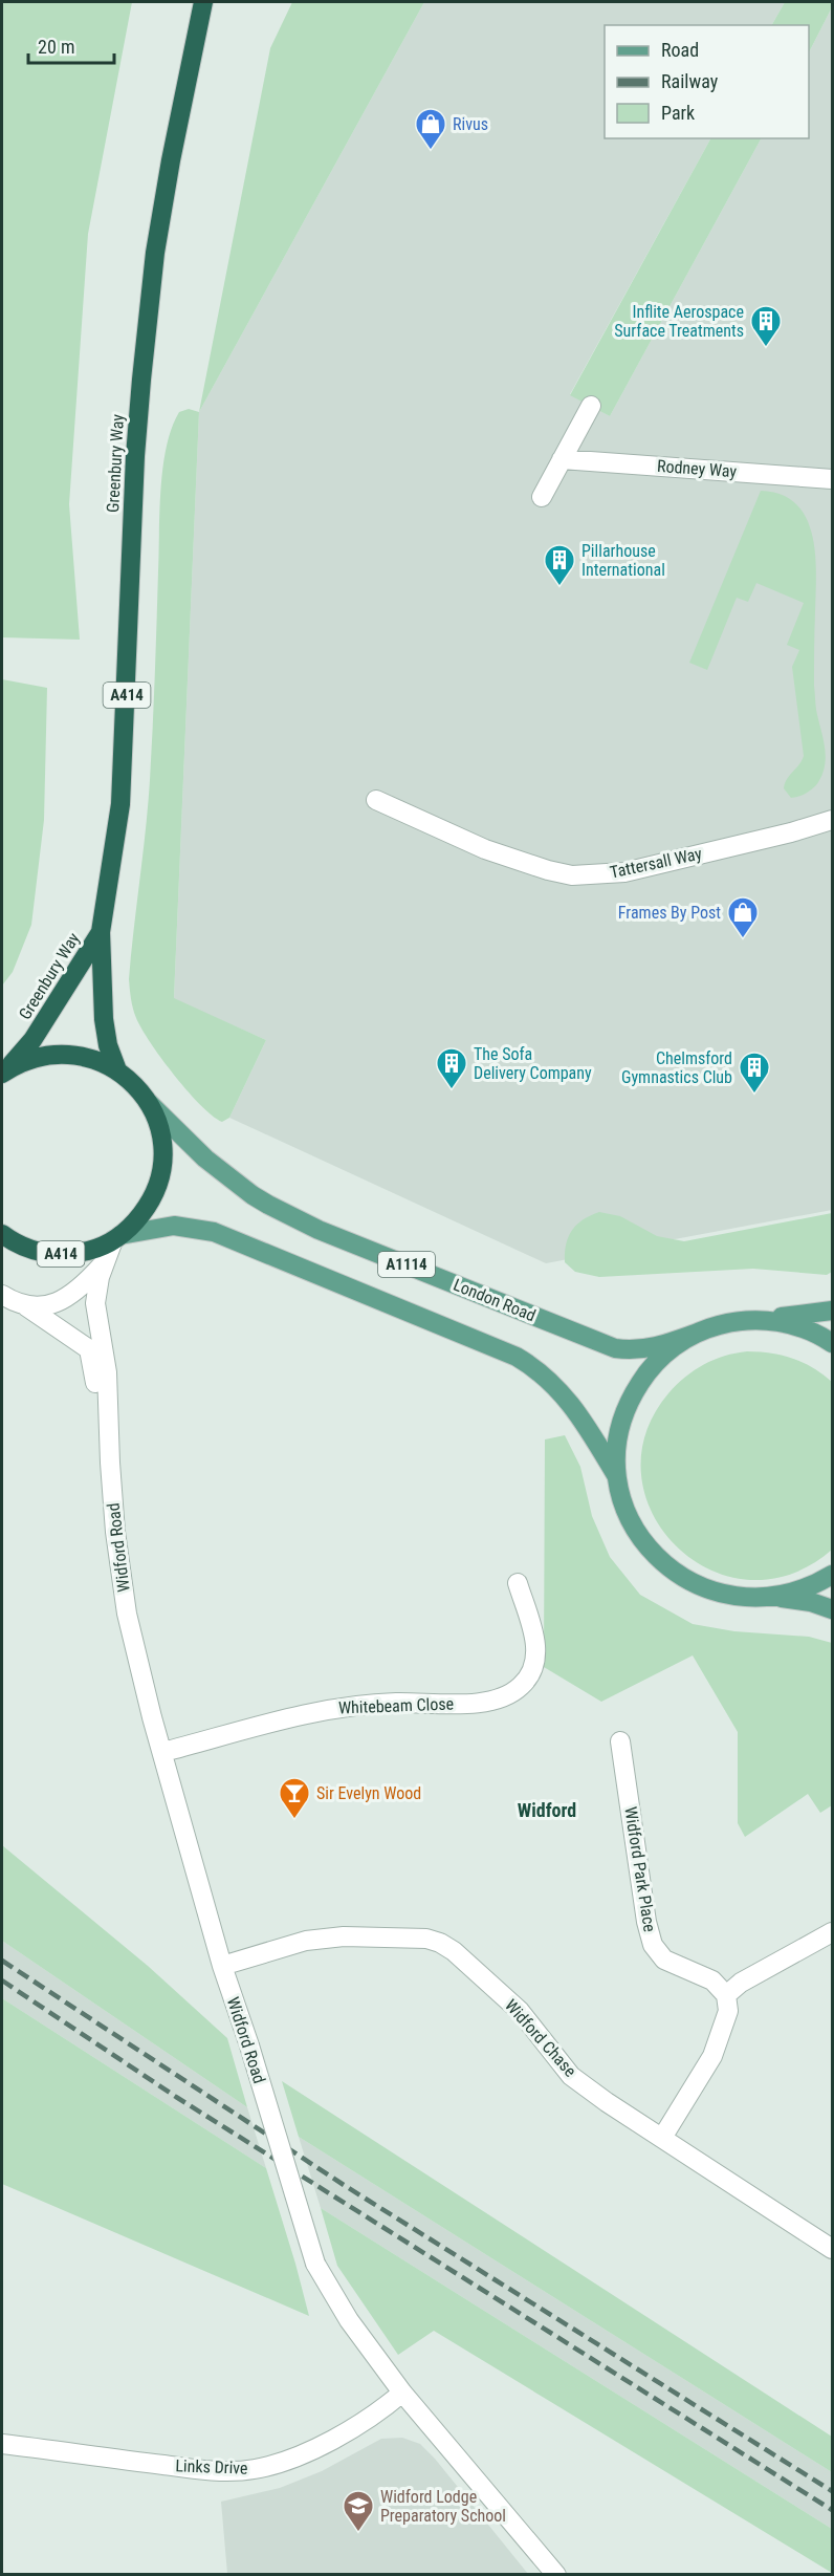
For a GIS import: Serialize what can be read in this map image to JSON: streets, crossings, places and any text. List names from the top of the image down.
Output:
{
  "streets": {
    "highway": ["Greenbury Way", "A414"],
    "main road": ["A1114", "London Road"],
    "street": [
      "Rodney Way",
      "Tattersall Way",
      "Widford Road",
      "Whitebeam Close",
      "Widford Park Place",
      "Widford Chase",
      "Links Drive"
    ]
  },
  "crossings": [
    ["Greenbury Way", "A414"],
    ["A414", "A1114"],
    ["A414", "London Road"],
    ["A414", "Widford Road"],
    ["A1114", "London Road"],
    ["A1114", "Widford Road"],
    ["Widford Road", "Whitebeam Close"],
    ["Widford Road", "Widford Chase"],
    ["Widford Road", "Links Drive"]
  ],
  "districts": ["Widford"],
  "places": {
    "shop": ["Rivus", "Frames By Post"],
    "building": [
      "Inflite Aerospace Surface Treatments",
      "Pillarhouse International",
      "The Sofa Delivery Company",
      "Chelmsford Gymnastics Club"
    ],
    "bar": ["Sir Evelyn Wood"],
    "school or university": ["Widford Lodge Preparatory School"]
  },
  "legend": ["Road", "Railway", "Park"],
  "scale_bar": "20 m"
}
